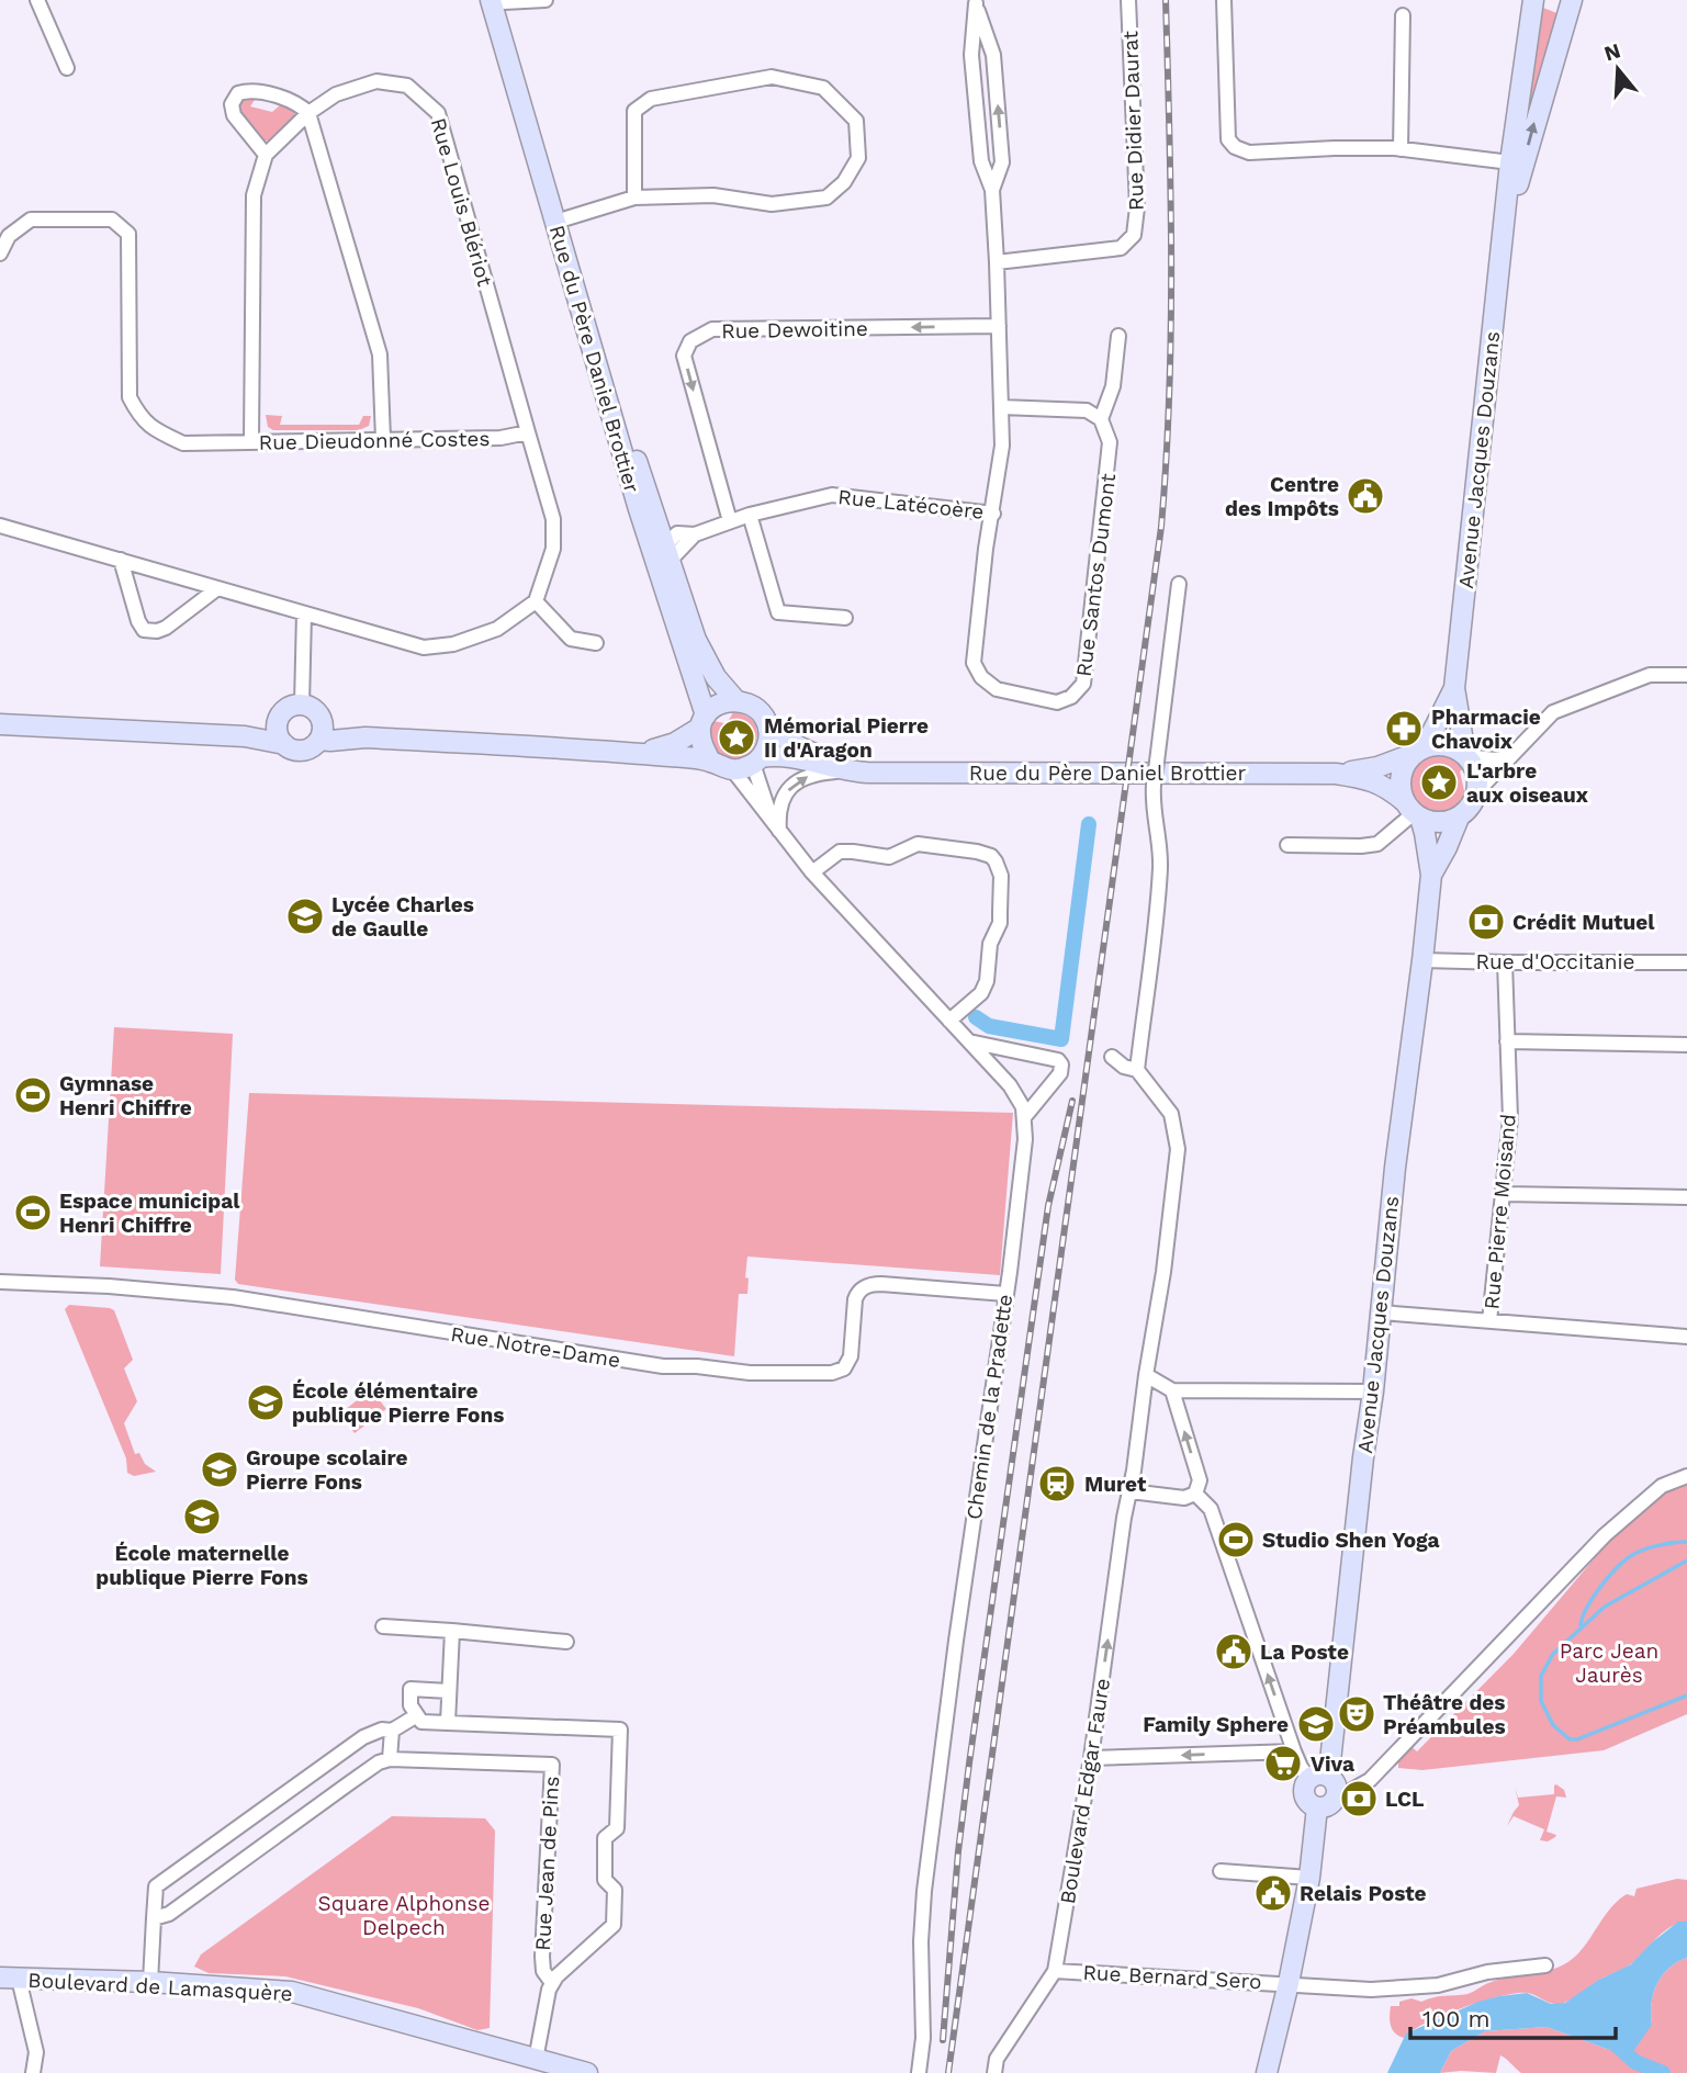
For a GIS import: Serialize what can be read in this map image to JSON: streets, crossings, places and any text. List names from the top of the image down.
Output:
{
  "streets": {
    "main road": ["Rue du Père Daniel Brottier", "Avenue Jacques Douzans", "Boulevard de Lamasquère"],
    "street": [
      "Rue Didier Daurat",
      "Rue Louis Blériot",
      "Rue Dewoitine",
      "Rue Dieudonné Costes",
      "Rue Latécoère",
      "Rue Santos Dumont",
      "Rue d'Occitanie",
      "Rue Pierre Moisand",
      "Rue Notre-Dame",
      "Chemin de la Pradette",
      "Boulevard Edgar Faure",
      "Rue Jean de Pins",
      "Rue Bernard Sero"
    ]
  },
  "crossings": [
    ["Rue Didier Daurat", "Rue Latécoère"],
    ["Rue Louis Blériot", "Rue Dieudonné Costes"],
    ["Rue Dewoitine", "Rue Latécoère"],
    ["Rue du Père Daniel Brottier", "Avenue Jacques Douzans"],
    ["Rue du Père Daniel Brottier", "Rue Latécoère"],
    ["Avenue Jacques Douzans", "Rue d'Occitanie"],
    ["Rue Latécoère", "Rue Santos Dumont"],
    ["Rue d'Occitanie", "Rue Pierre Moisand"],
    ["Rue Notre-Dame", "Chemin de la Pradette"],
    ["Boulevard Edgar Faure", "Rue Bernard Sero"]
  ],
  "parks": ["Parc Jean Jaurès", "Square Alphonse Delpech"],
  "places": {
    "public building": ["Centre des Impôts", "La Poste", "Relais Poste"],
    "pharmacy": ["Pharmacie Chavoix"],
    "place": ["Mémorial Pierre II d'Aragon", "L'arbre aux oiseaux"],
    "school or university": [
      "Lycée Charles de Gaulle",
      "École élémentaire publique Pierre Fons",
      "Groupe scolaire Pierre Fons",
      "École maternelle publique Pierre Fons",
      "Family Sphere"
    ],
    "bank": ["Crédit Mutuel", "LCL"],
    "sports": ["Gymnase Henri Chiffre", "Espace municipal Henri Chiffre", "Studio Shen Yoga"],
    "station": ["Muret"],
    "theatre": ["Théâtre des Préambules"],
    "supermarket": ["Viva"]
  },
  "scale_bar": "100 m",
  "north": "top"
}
